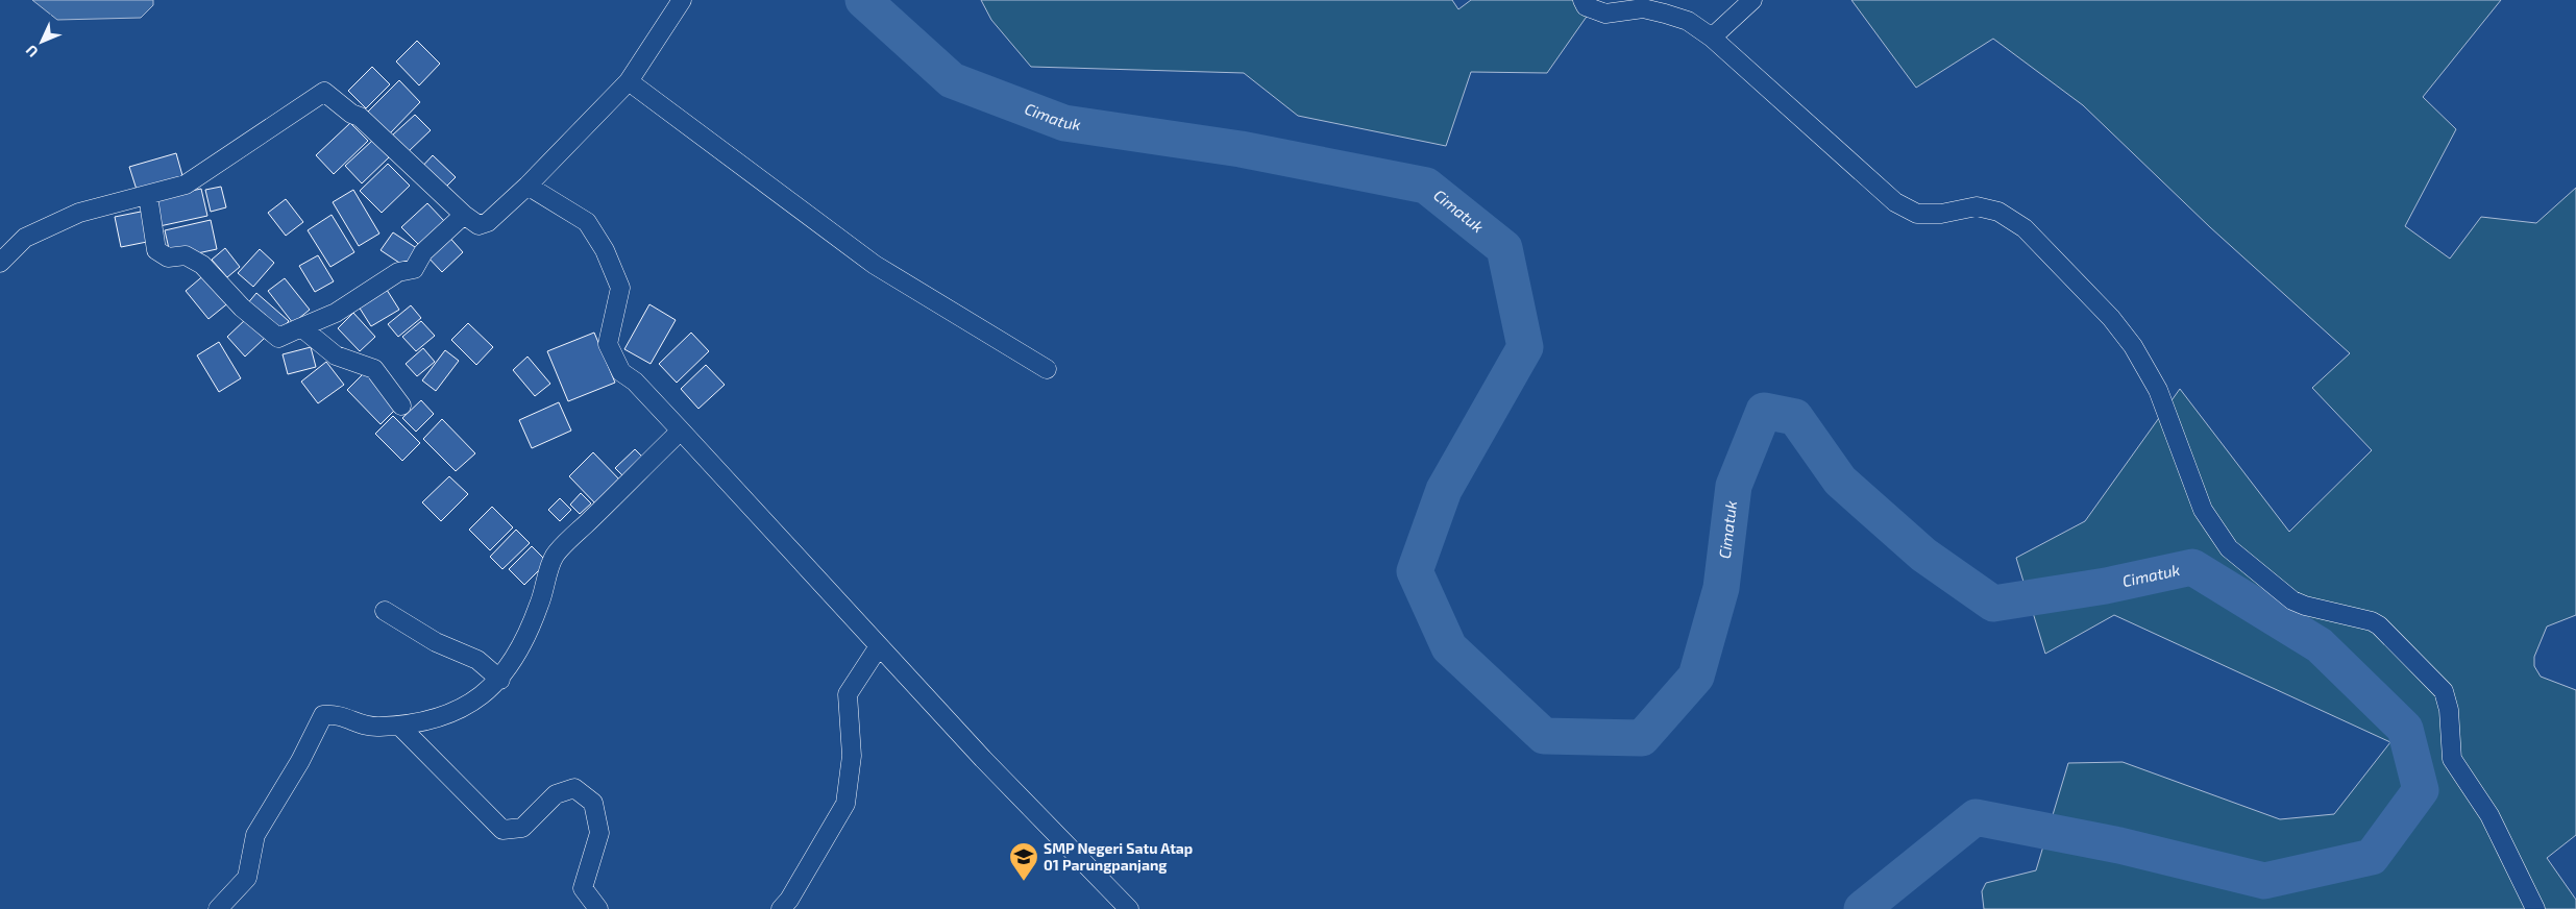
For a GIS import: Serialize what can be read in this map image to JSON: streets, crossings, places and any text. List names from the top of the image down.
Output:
{
  "water": ["Cimatuk"],
  "places": {
    "school or university": ["SMP Negeri Satu Atap 01 Parungpanjang"]
  },
  "north": "bottom left"
}
